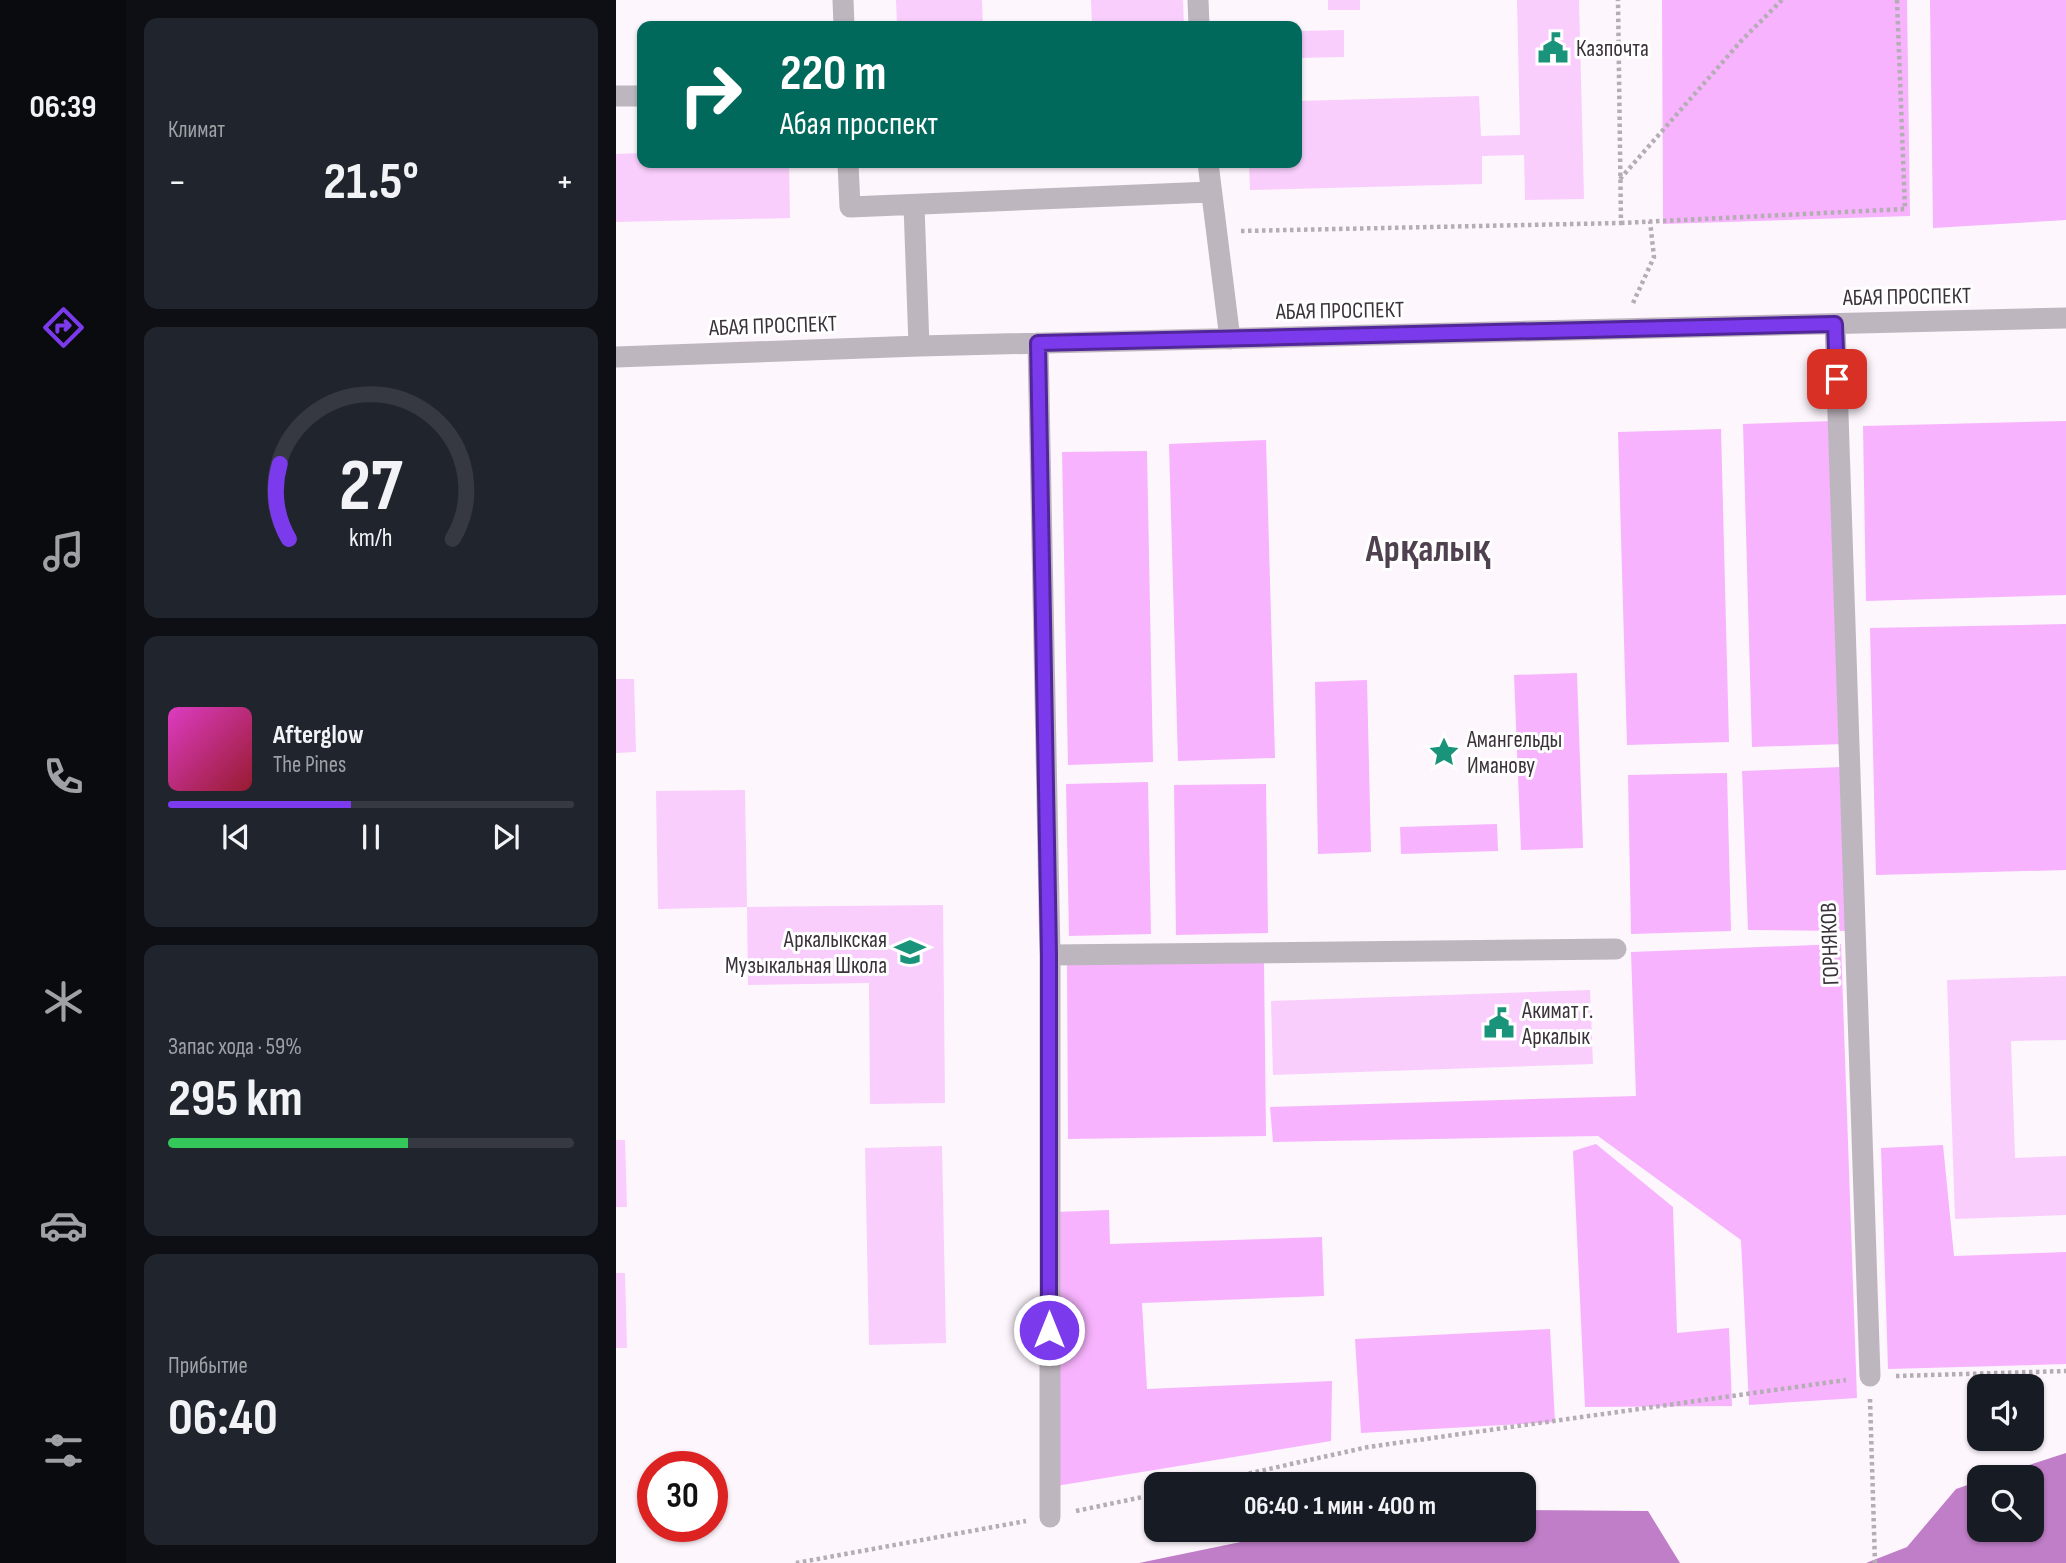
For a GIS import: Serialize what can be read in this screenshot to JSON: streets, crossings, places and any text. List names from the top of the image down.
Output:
{
  "streets": {
    "street": ["АБАЯ ПРОСПЕКТ", "ГОРНЯКОВ"]
  },
  "crossings": [
    ["АБАЯ ПРОСПЕКТ", "ГОРНЯКОВ"]
  ],
  "districts": ["Арқалық"],
  "places": {
    "public building": ["Казпочта", "Акимат г. Аркалык"],
    "place": ["Амангельды Иманову"],
    "school or university": ["Аркалыкская Музыкальная Школа"]
  },
  "page": {
    "tabs": "06:39",
    "tile": [
      "Климат",
      ["Запас хода · 59%", "295 km"],
      ["Прибытие", "06:40"]
    ],
    "turn": ["220 m", "Абая проспект"],
    "heat": ["−", "21.5°", "+"],
    "song": ["Afterglow", "The Pines"],
    "limit": "30",
    "trip": "06:40 · 1 мин · 400 m",
    "gauge": ["27", "km/h"]
  }
}
